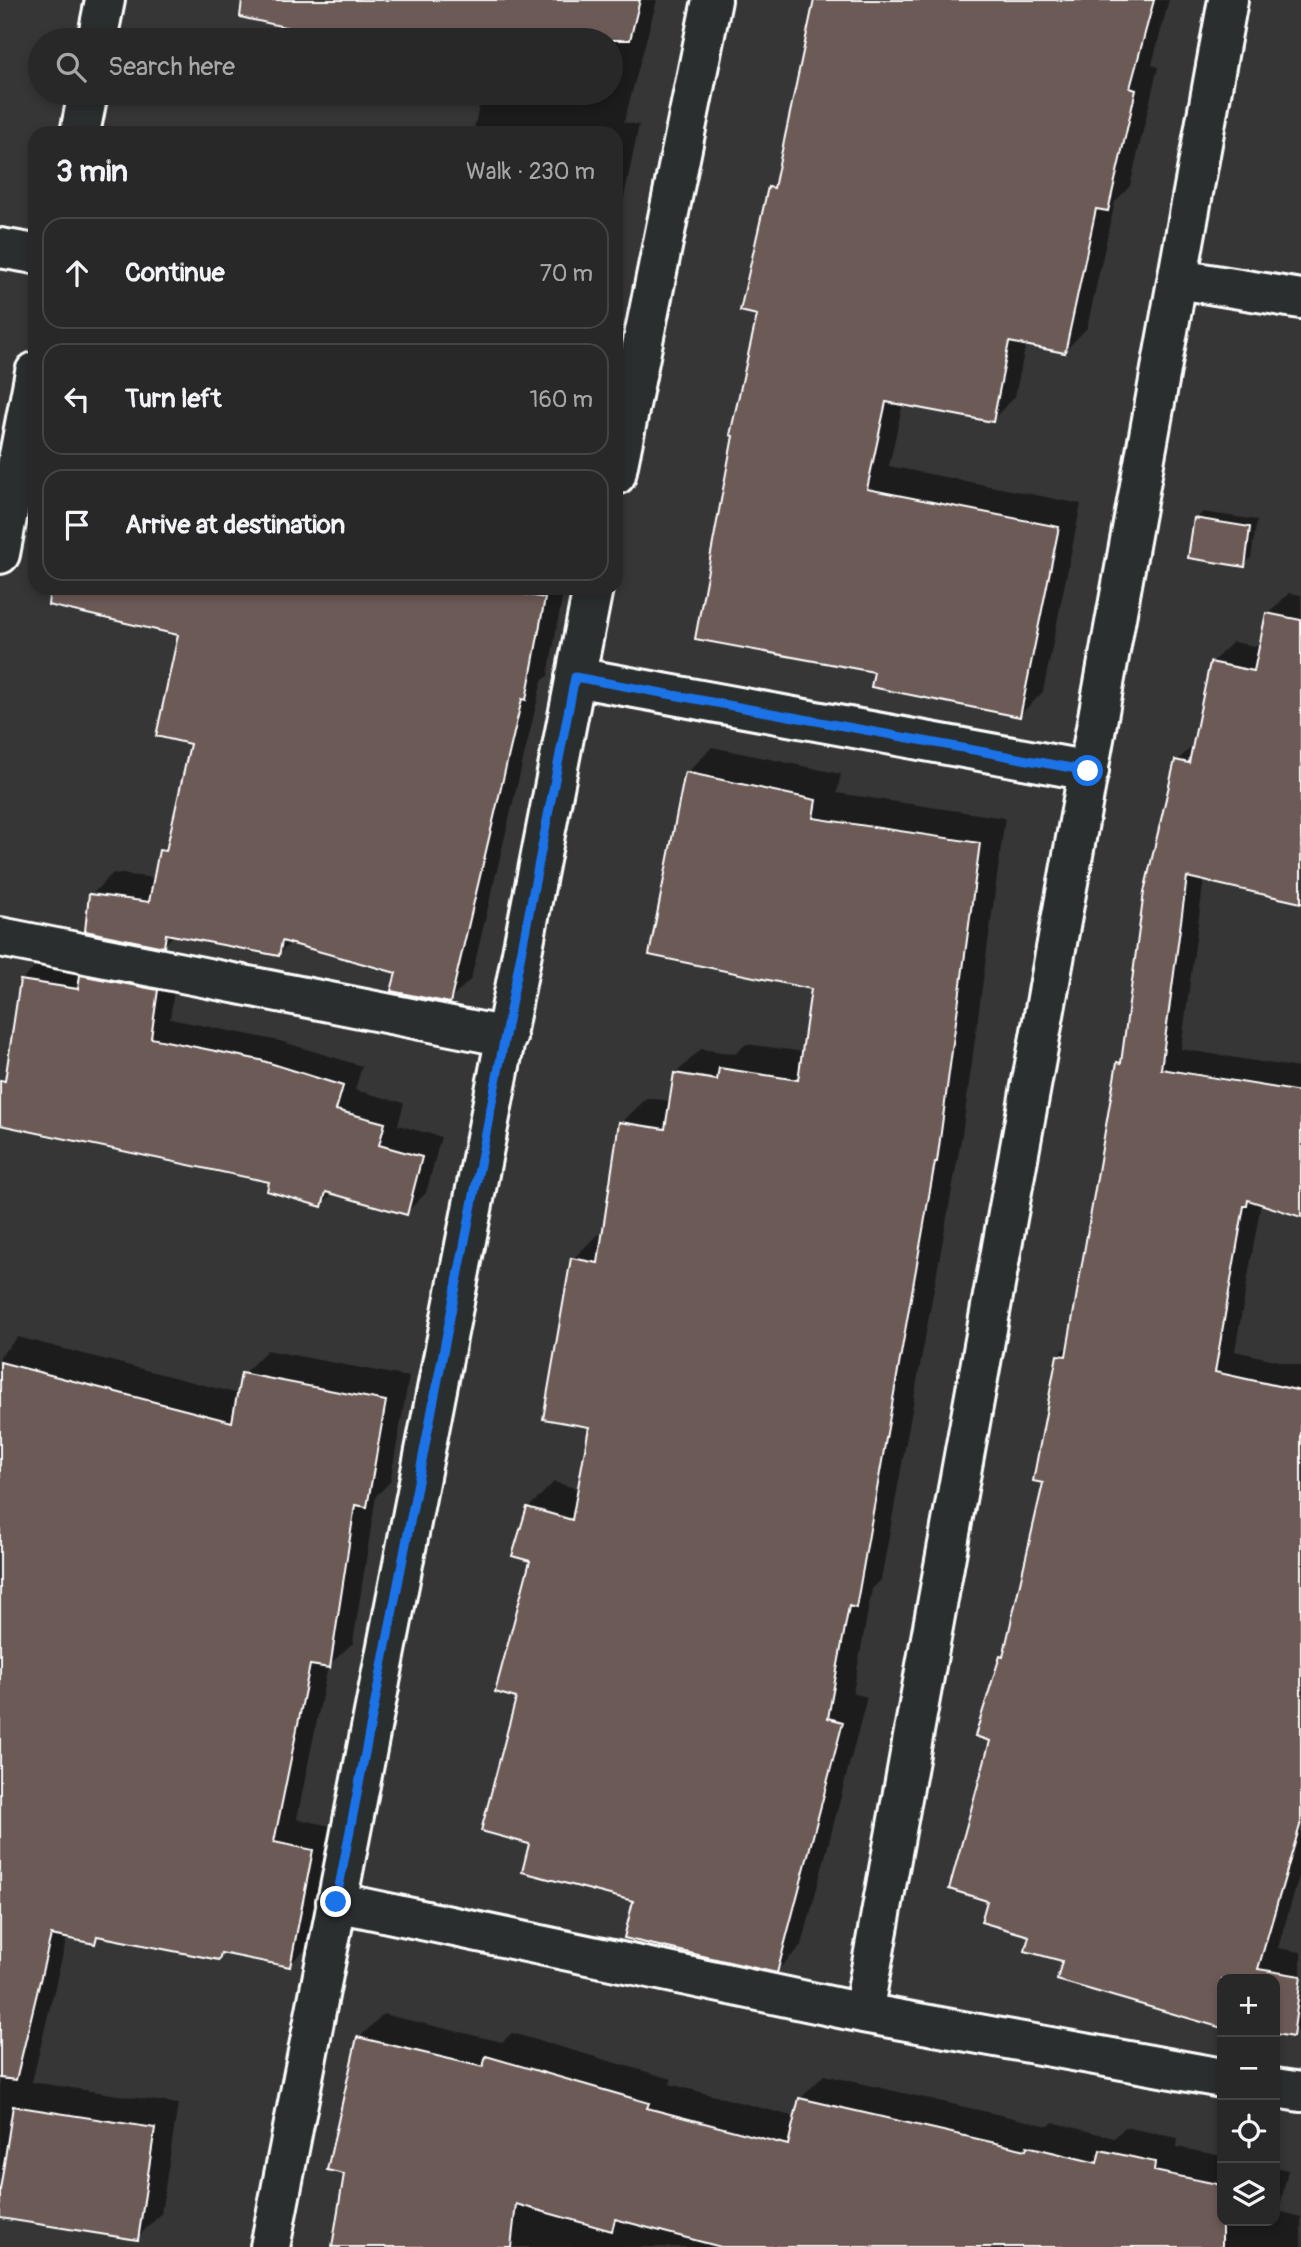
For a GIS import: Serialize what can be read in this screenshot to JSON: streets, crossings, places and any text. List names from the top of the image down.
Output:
{
  "page": {
    "search": "Search here",
    "heading": ["3 min", "Walk · 230 m"],
    "list": [
      ["Continue", "70 m"],
      ["Turn left", "160 m"],
      "Arrive at destination"
    ],
    "map_buttons": ["+", "−"]
  }
}
